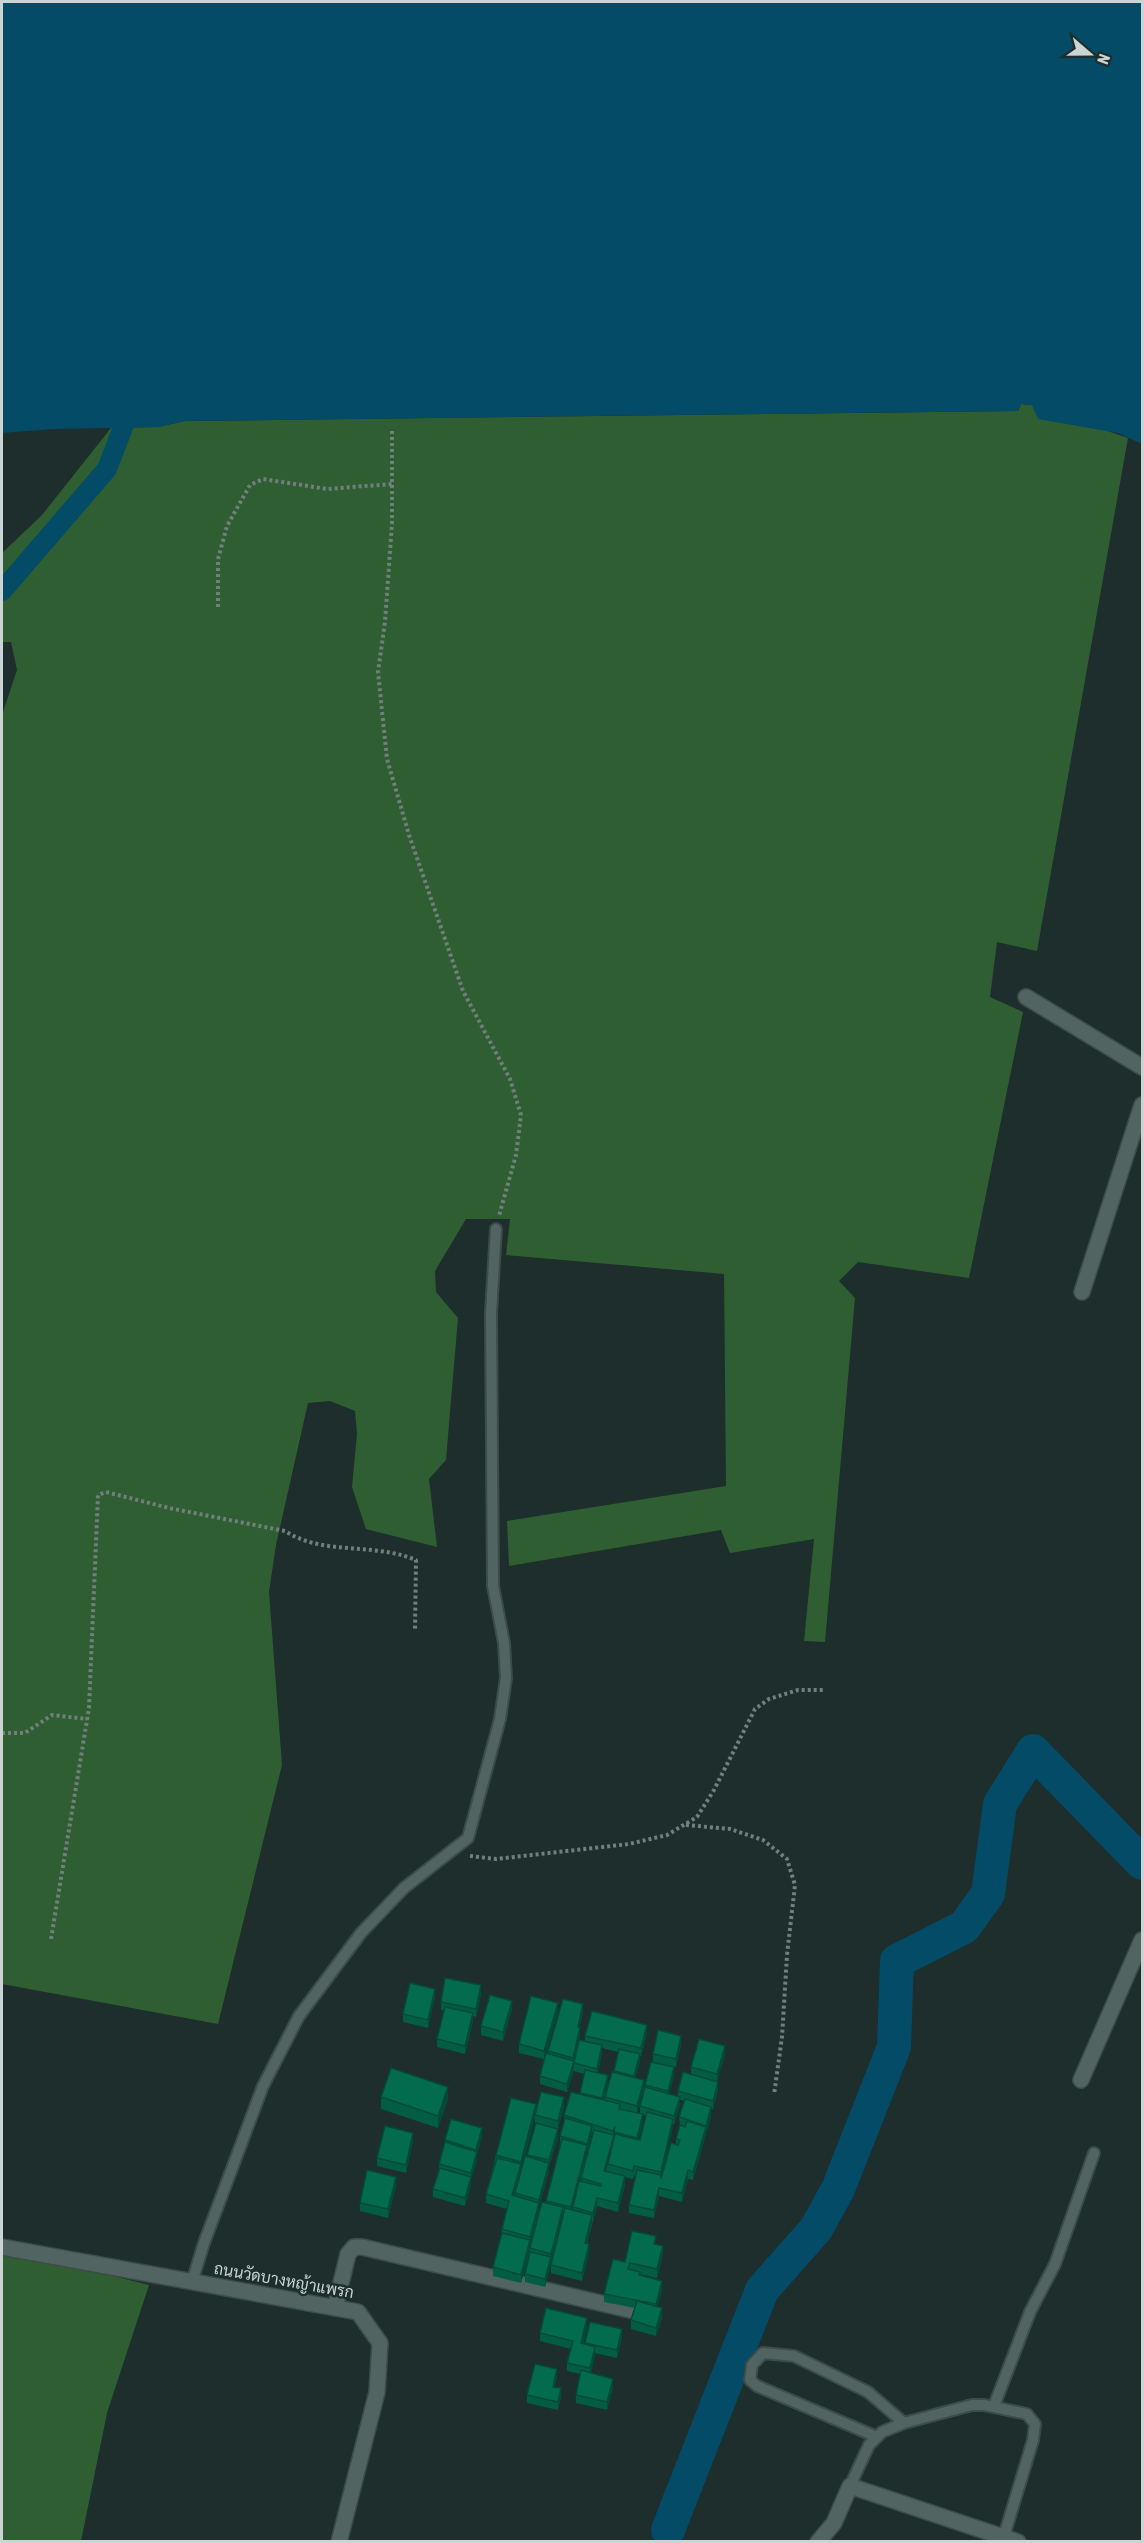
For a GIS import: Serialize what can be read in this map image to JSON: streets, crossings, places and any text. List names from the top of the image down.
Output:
{
  "streets": {
    "street": ["ถนนวัดบางหญ้าแพรก"]
  },
  "north": "right"
}
